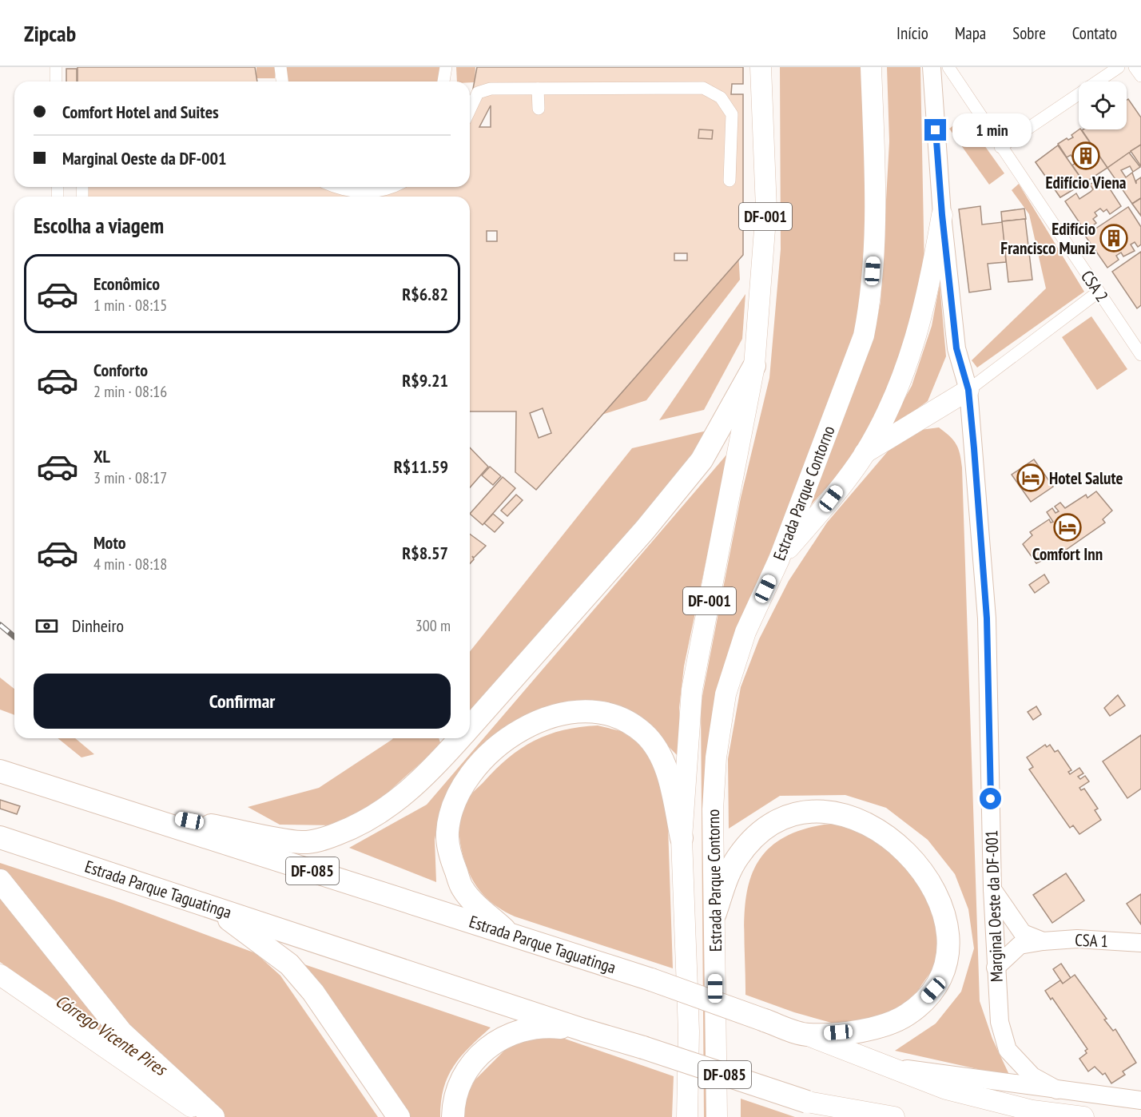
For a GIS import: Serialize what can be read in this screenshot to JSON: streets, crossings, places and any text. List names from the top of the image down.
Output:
{
  "streets": {
    "highway": ["DF-085", "Estrada Parque Taguatinga"],
    "main road": [
      "DF-001",
      "Estrada Parque Contorno",
      "Marginal Oeste da DF-001",
      "CSA 1"
    ],
    "street": ["CSA 2"]
  },
  "crossings": [
    ["DF-085", "Estrada Parque Taguatinga"],
    ["Marginal Oeste da DF-001", "CSA 1"]
  ],
  "water": ["Córrego Vicente Pires"],
  "places": {
    "building": ["Edifício Viena", "Edifício Francisco Muniz"],
    "hotel": ["Hotel Salute", "Comfort Inn"]
  },
  "page": {
    "header": "Zipcab",
    "nav": [
      "Início",
      "Mapa",
      "Sobre",
      "Contato"
    ],
    "banner": ["Comfort Hotel and Suites", "Marginal Oeste da DF-001"],
    "bubble": "1 min",
    "heading": "Escolha a viagem",
    "list": [
      {
        "name": "Econômico",
        "note": "1 min · 08:15",
        "value": "R$6.82"
      },
      {
        "name": "Conforto",
        "note": "2 min · 08:16",
        "value": "R$9.21"
      },
      {
        "name": "XL",
        "note": "3 min · 08:17",
        "value": "R$11.59"
      },
      {
        "name": "Moto",
        "note": "4 min · 08:18",
        "value": "R$8.57"
      }
    ],
    "pay": ["Dinheiro", "300 m"],
    "buttons": "Confirmar"
  }
}
